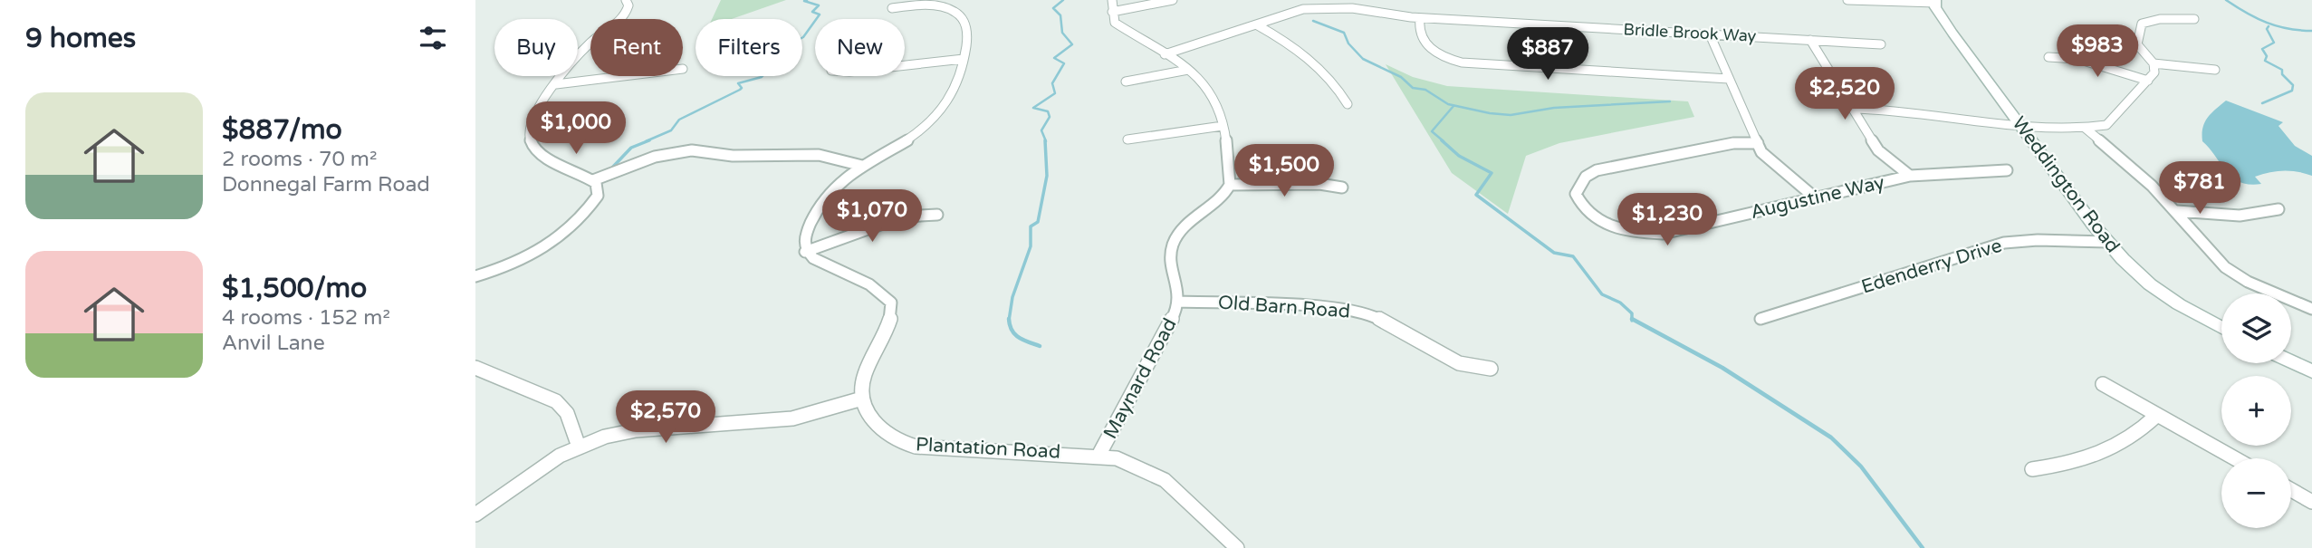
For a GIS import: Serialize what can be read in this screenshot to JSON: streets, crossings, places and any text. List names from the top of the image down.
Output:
{
  "streets": {
    "main road": ["Weddington Road"],
    "street": [
      "Bridle Brook Way",
      "Augustine Way",
      "Edenderry Drive",
      "Old Barn Road",
      "Maynard Road",
      "Plantation Road"
    ]
  },
  "crossings": [
    ["Weddington Road", "Edenderry Drive"],
    ["Old Barn Road", "Maynard Road"],
    ["Maynard Road", "Plantation Road"]
  ],
  "page": {
    "heading": "9 homes",
    "chip": [
      "Buy",
      "Rent",
      "Filters",
      "New"
    ],
    "price": [
      "$983",
      "$887",
      "$2,520",
      "$1,000",
      "$1,500",
      "$781",
      "$1,070",
      "$1,230",
      "$2,570"
    ],
    "list": [
      {
        "name": "$887/mo",
        "note": "2 rooms · 70 m² · Donnegal Farm Road"
      },
      {
        "name": "$1,500/mo",
        "note": "4 rooms · 152 m² · Anvil Lane"
      }
    ],
    "map_buttons": ["+", "−"]
  }
}
